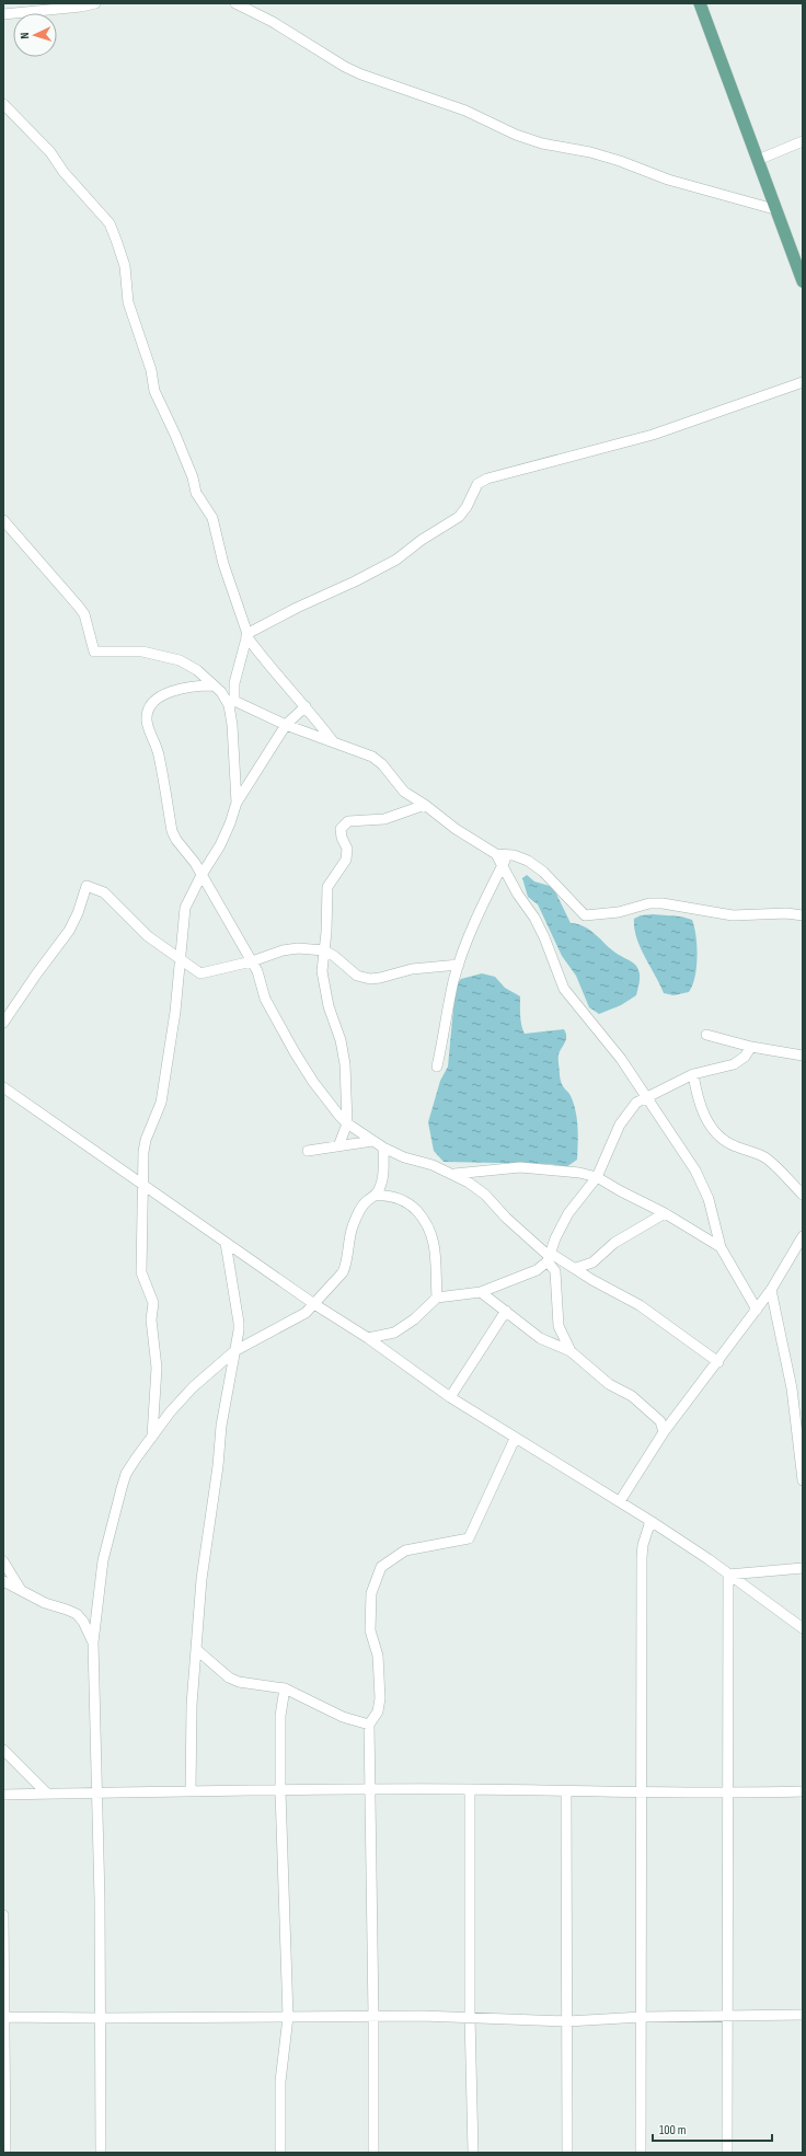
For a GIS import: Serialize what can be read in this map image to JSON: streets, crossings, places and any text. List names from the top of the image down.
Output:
{
  "scale_bar": "100 m",
  "north": "left"
}
